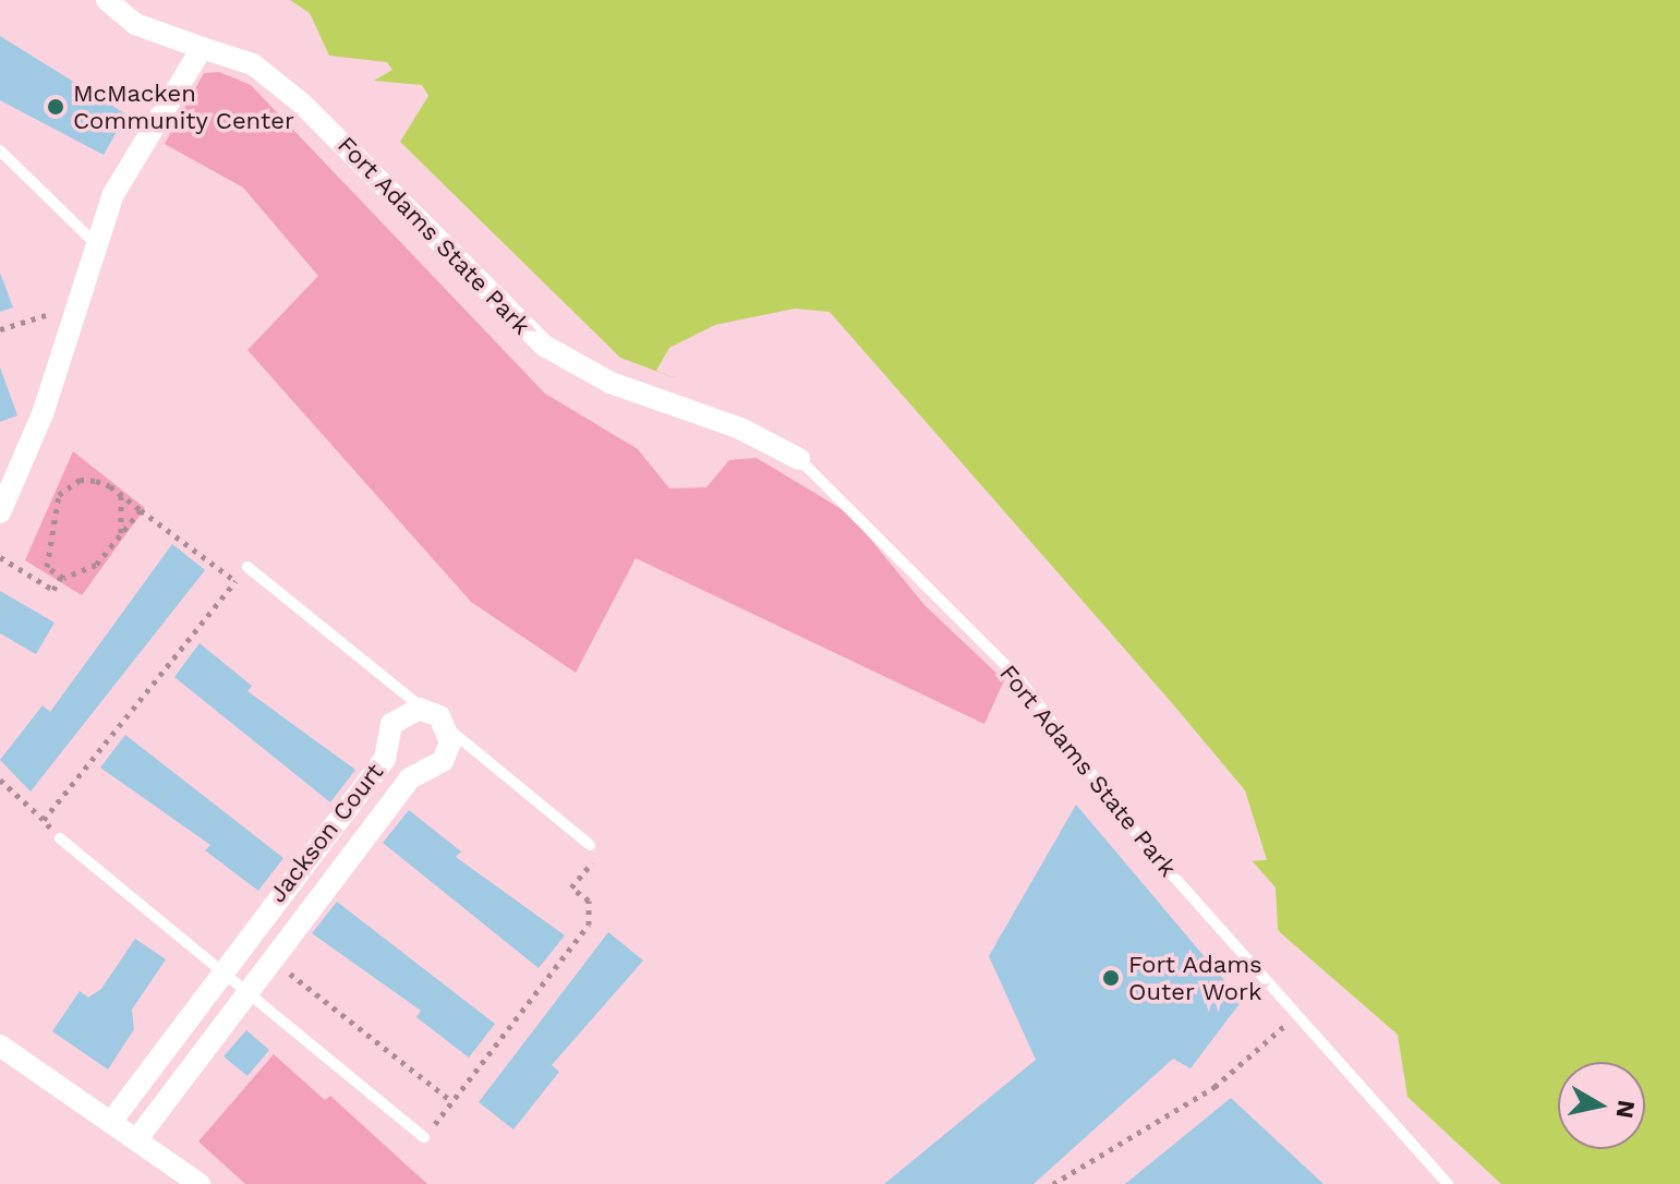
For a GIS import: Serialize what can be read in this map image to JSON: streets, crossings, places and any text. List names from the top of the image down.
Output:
{
  "streets": {
    "street": ["Fort Adams State Park", "Jackson Court"]
  },
  "places": ["McMacken Community Center", "Fort Adams Outer Work"],
  "north": "right"
}
